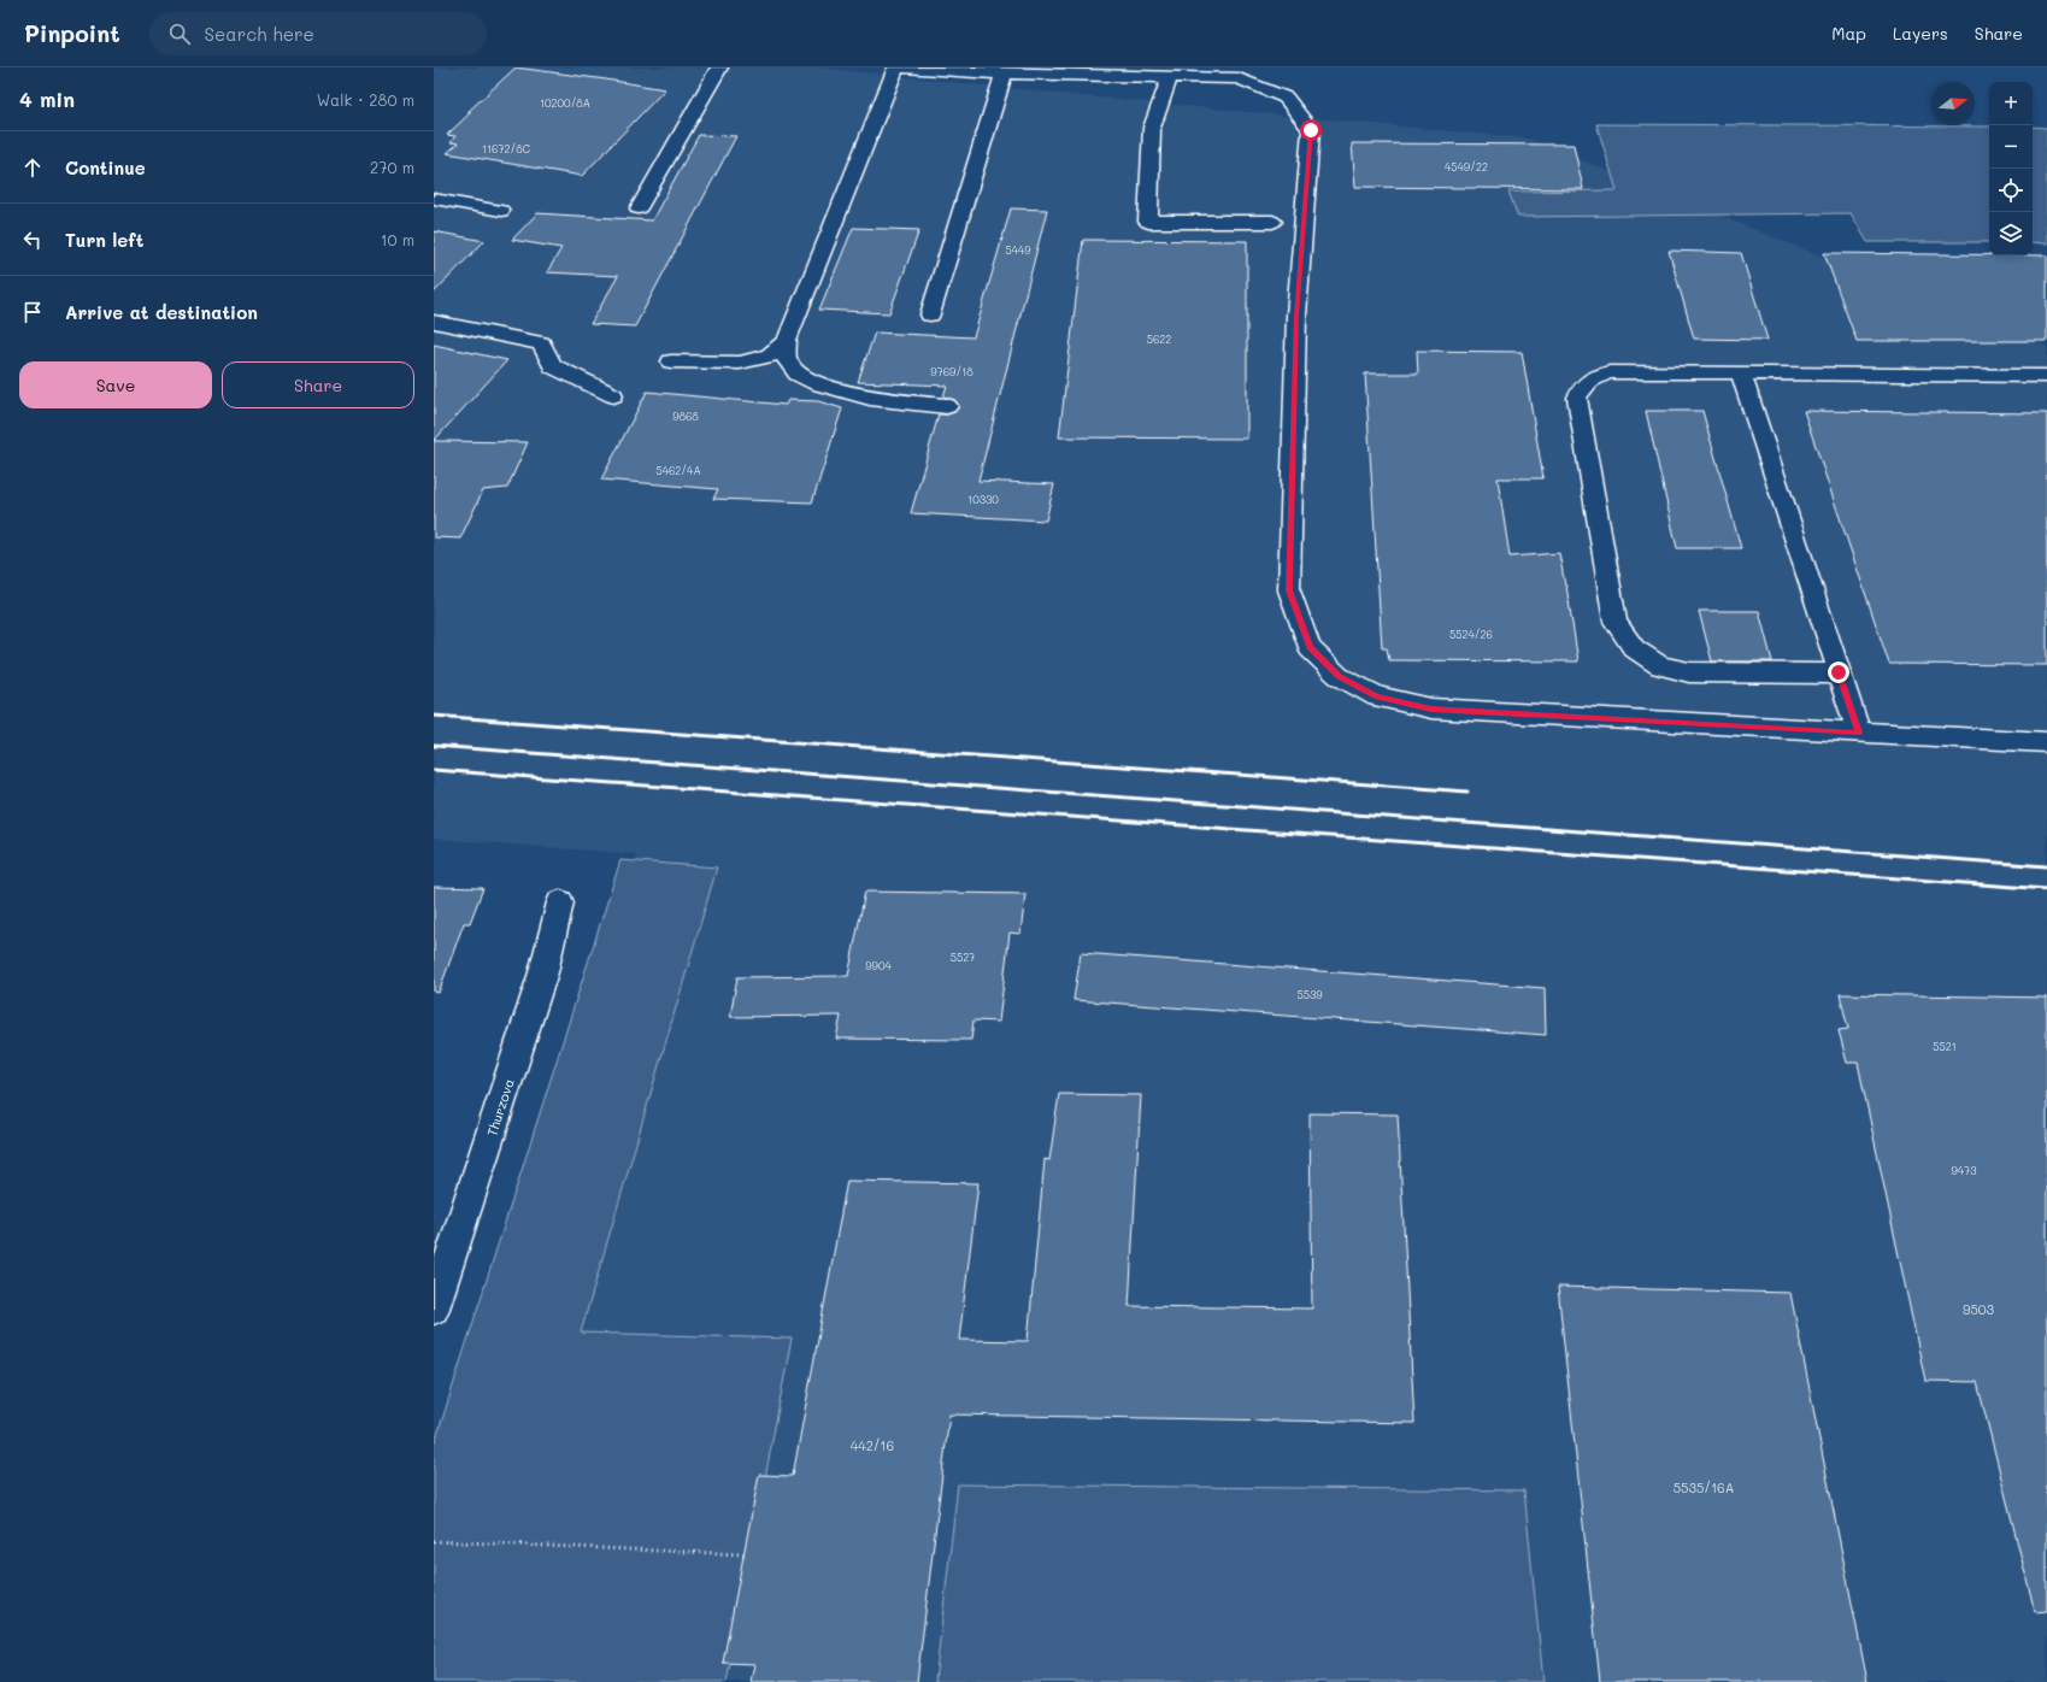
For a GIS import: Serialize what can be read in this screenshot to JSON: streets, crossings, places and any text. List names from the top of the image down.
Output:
{
  "streets": {
    "street": ["Thurzova"]
  },
  "house_numbers": [
    "10200/8A",
    "11672/8C",
    "4549/22",
    "5449",
    "5622",
    "9769/18",
    "9868",
    "5462/4A",
    "10330",
    "5524/26",
    "5527",
    "9904",
    "5539",
    "5521",
    "9473",
    "9503",
    "442/16",
    "5535/16A"
  ],
  "north": "right",
  "page": {
    "header": "Pinpoint",
    "search": "Search here",
    "nav": ["Map", "Layers", "Share"],
    "heading": ["4 min", "Walk · 280 m"],
    "map_buttons": ["+", "−"],
    "list": [
      ["Continue", "270 m"],
      ["Turn left", "10 m"],
      "Arrive at destination"
    ],
    "buttons": ["Save", "Share"]
  }
}
